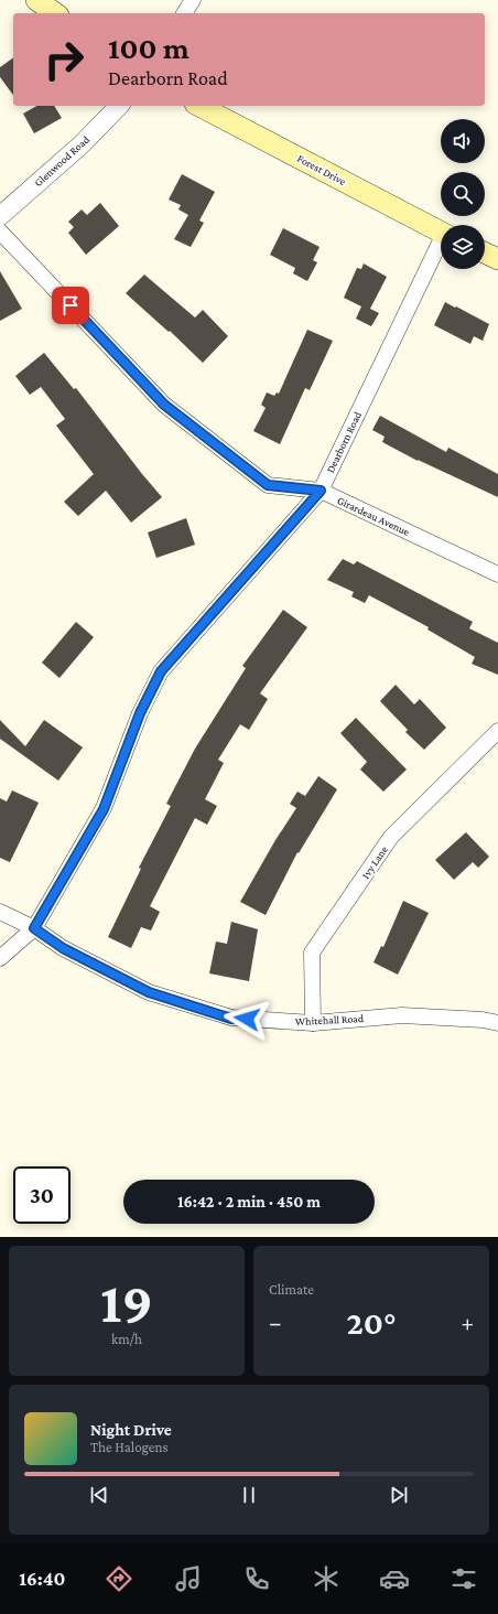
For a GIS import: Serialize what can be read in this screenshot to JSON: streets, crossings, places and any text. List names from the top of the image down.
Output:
{
  "streets": {
    "main road": ["Forest Drive"],
    "street": [
      "Glenwood Road",
      "Dearborn Road",
      "Girardeau Avenue",
      "Ivy Lane",
      "Whitehall Road"
    ]
  },
  "crossings": [
    ["Dearborn Road", "Girardeau Avenue"],
    ["Dearborn Road", "Whitehall Road"],
    ["Ivy Lane", "Whitehall Road"]
  ],
  "page": {
    "turn": ["100 m", "Dearborn Road"],
    "limit": "30",
    "trip": "16:42 · 2 min · 450 m",
    "tile": [
      ["19", "km/h"],
      "Climate"
    ],
    "heat": ["−", "20°", "+"],
    "song": ["Night Drive", "The Halogens"],
    "tabs": "16:40"
  }
}
